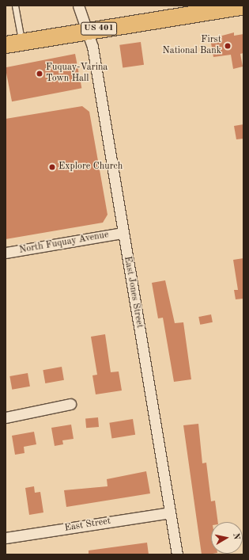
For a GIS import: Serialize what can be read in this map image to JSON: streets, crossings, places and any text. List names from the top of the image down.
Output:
{
  "streets": {
    "main road": ["US 401"],
    "street": ["North Fuquay Avenue", "East Jones Street", "East Street"]
  },
  "crossings": [
    ["US 401", "East Jones Street"],
    ["North Fuquay Avenue", "East Jones Street"],
    ["East Jones Street", "East Street"]
  ],
  "places": ["First National Bank", "Fuquay-Varina Town Hall", "Explore Church"],
  "north": "right"
}
